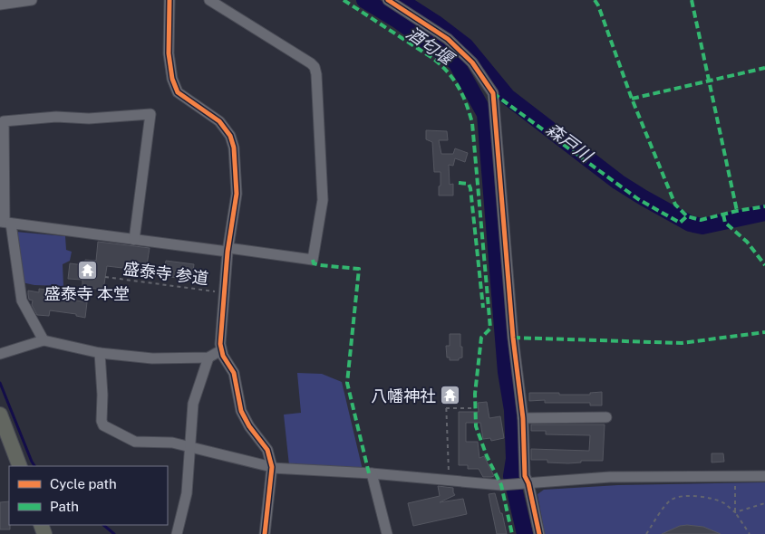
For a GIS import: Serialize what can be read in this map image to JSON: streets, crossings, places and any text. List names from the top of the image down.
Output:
{
  "streets": {
    "path": ["盛泰寺 参道"]
  },
  "water": ["酒匂堰", "森戸川"],
  "places": {
    "temple": ["盛泰寺 本堂", "八幡神社"]
  },
  "legend": ["Cycle path", "Path"]
}
